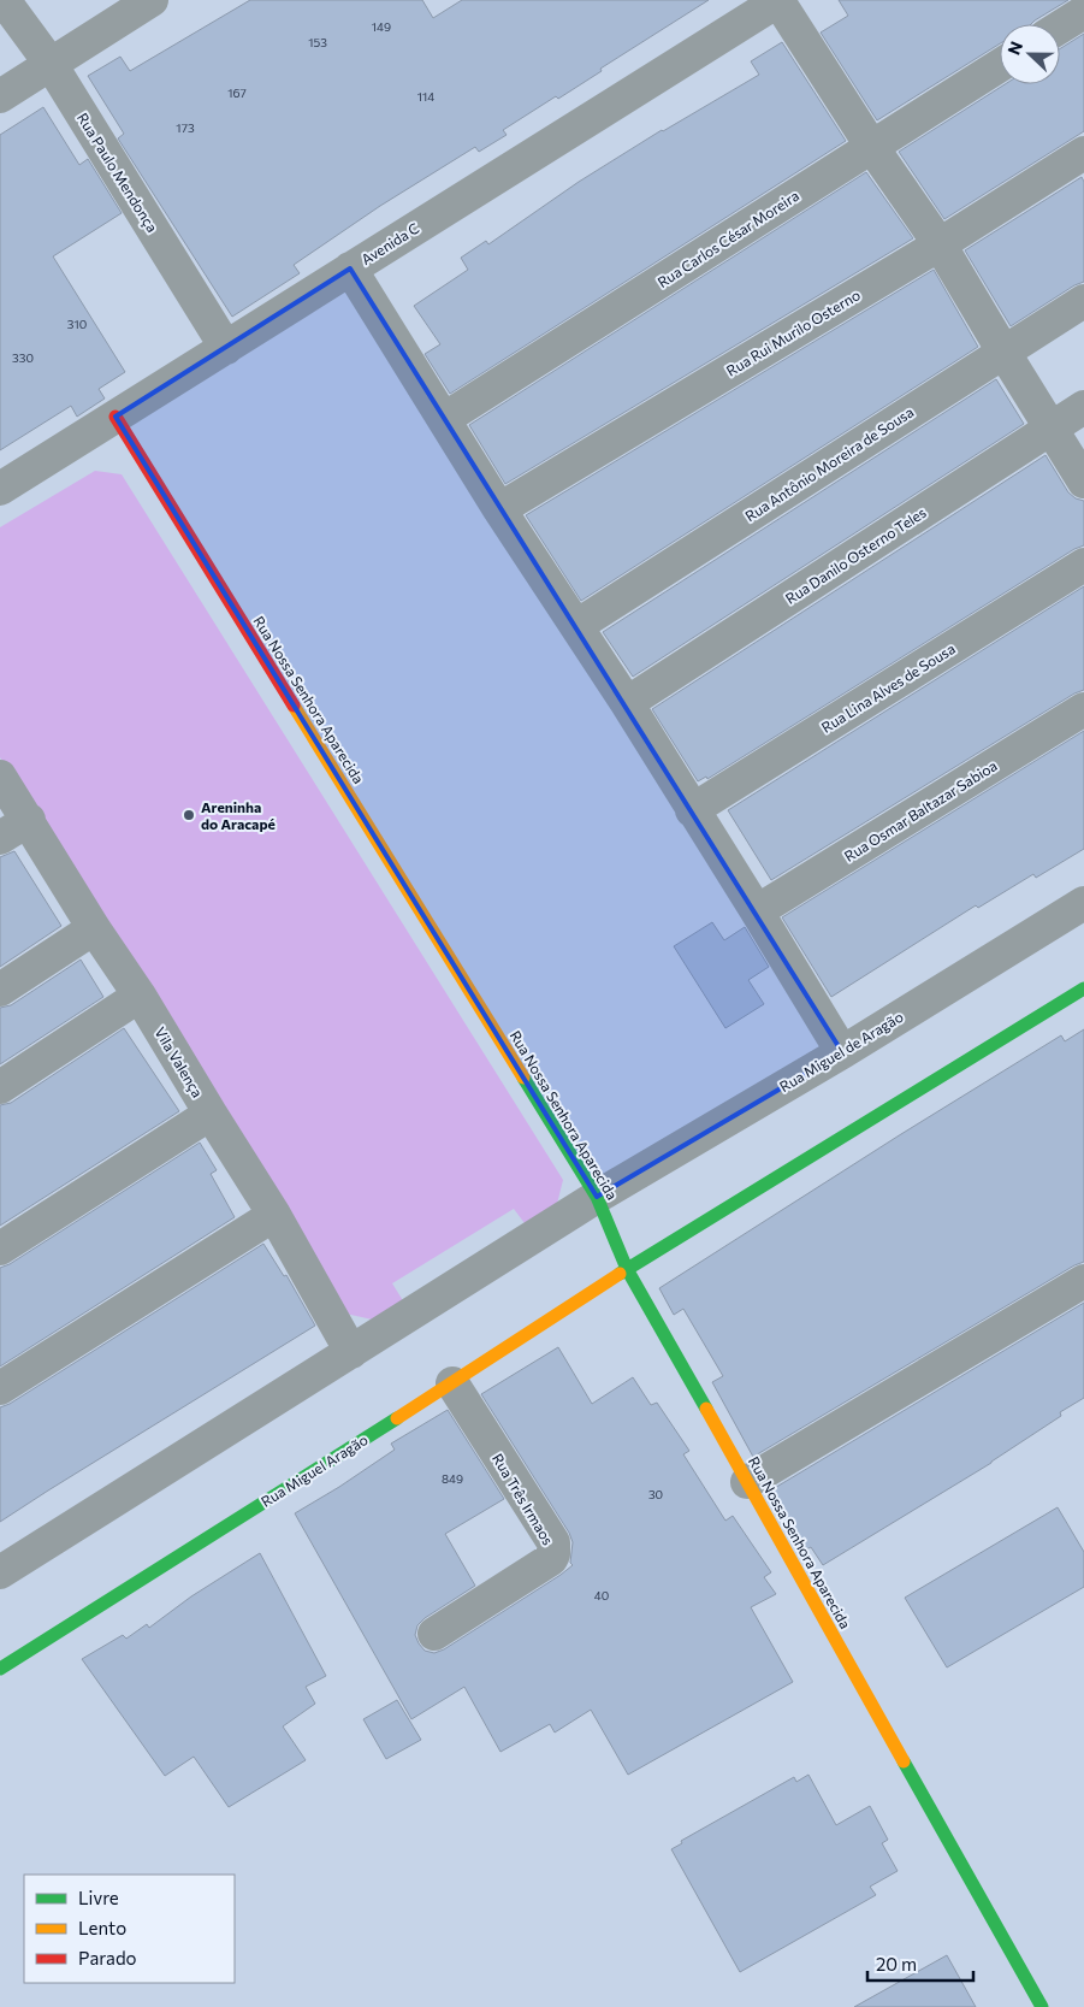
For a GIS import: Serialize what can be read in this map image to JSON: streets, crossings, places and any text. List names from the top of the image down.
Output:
{
  "streets": {
    "street": [
      "Rua Paulo Mendonça",
      "Rua Carlos César Moreira",
      "Avenida C",
      "Rua Rui Murilo Osterno",
      "Rua Antônio Moreira de Sousa",
      "Rua Danilo Osterno Teles",
      "Rua Lina Alves de Sousa",
      "Rua Nossa Senhora Aparecida",
      "Rua Osmar Baltazar Sabioa",
      "Rua Miguel de Aragão",
      "Vila Valença",
      "Rua Miguel Aragão",
      "Rua Três Irmaos"
    ]
  },
  "crossings": [
    ["Rua Paulo Mendonça", "Avenida C"],
    ["Avenida C", "Rua Nossa Senhora Aparecida"],
    ["Rua Nossa Senhora Aparecida", "Rua Miguel de Aragão"],
    ["Rua Nossa Senhora Aparecida", "Rua Miguel Aragão"],
    ["Rua Miguel Aragão", "Rua Três Irmaos"]
  ],
  "places": ["Areninha do Aracapé"],
  "house_numbers": [
    "149",
    "153",
    "167",
    "114",
    "173",
    "310",
    "330",
    "849",
    "30",
    "40"
  ],
  "legend": ["Livre", "Lento", "Parado"],
  "scale_bar": "20 m",
  "north": "left"
}
